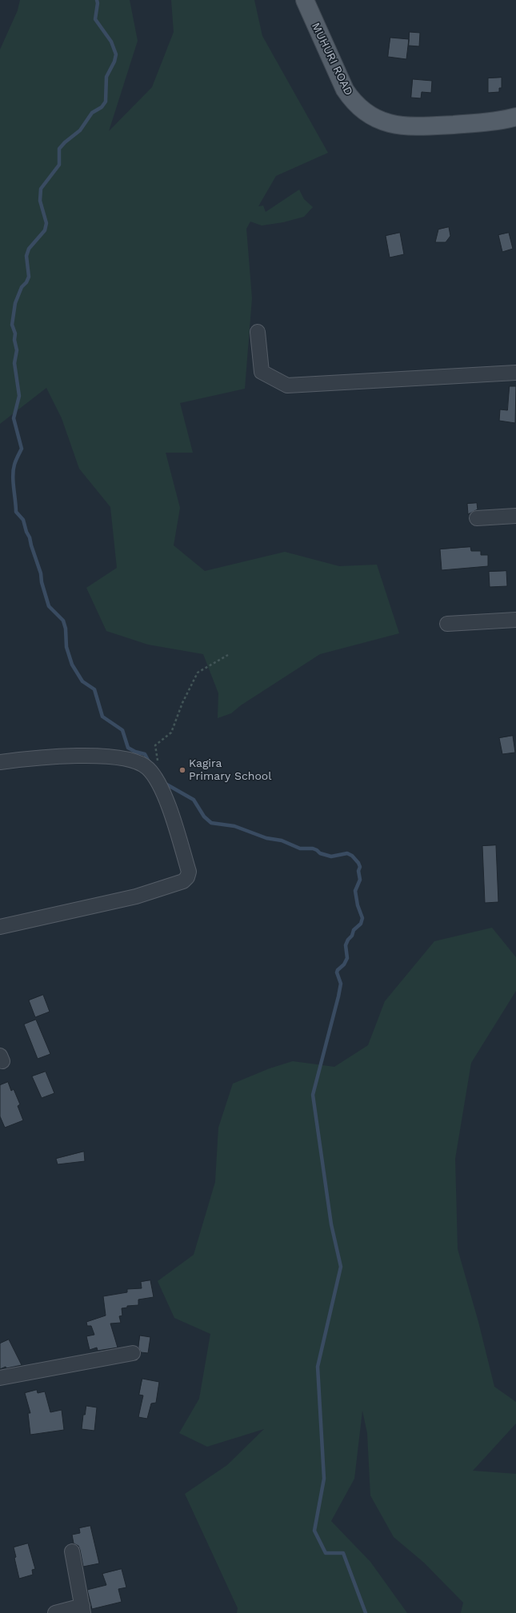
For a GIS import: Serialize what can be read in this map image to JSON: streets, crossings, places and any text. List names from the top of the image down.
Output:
{
  "streets": {
    "main road": ["MUHURI ROAD"]
  },
  "places": ["Kagira Primary School"]
}
